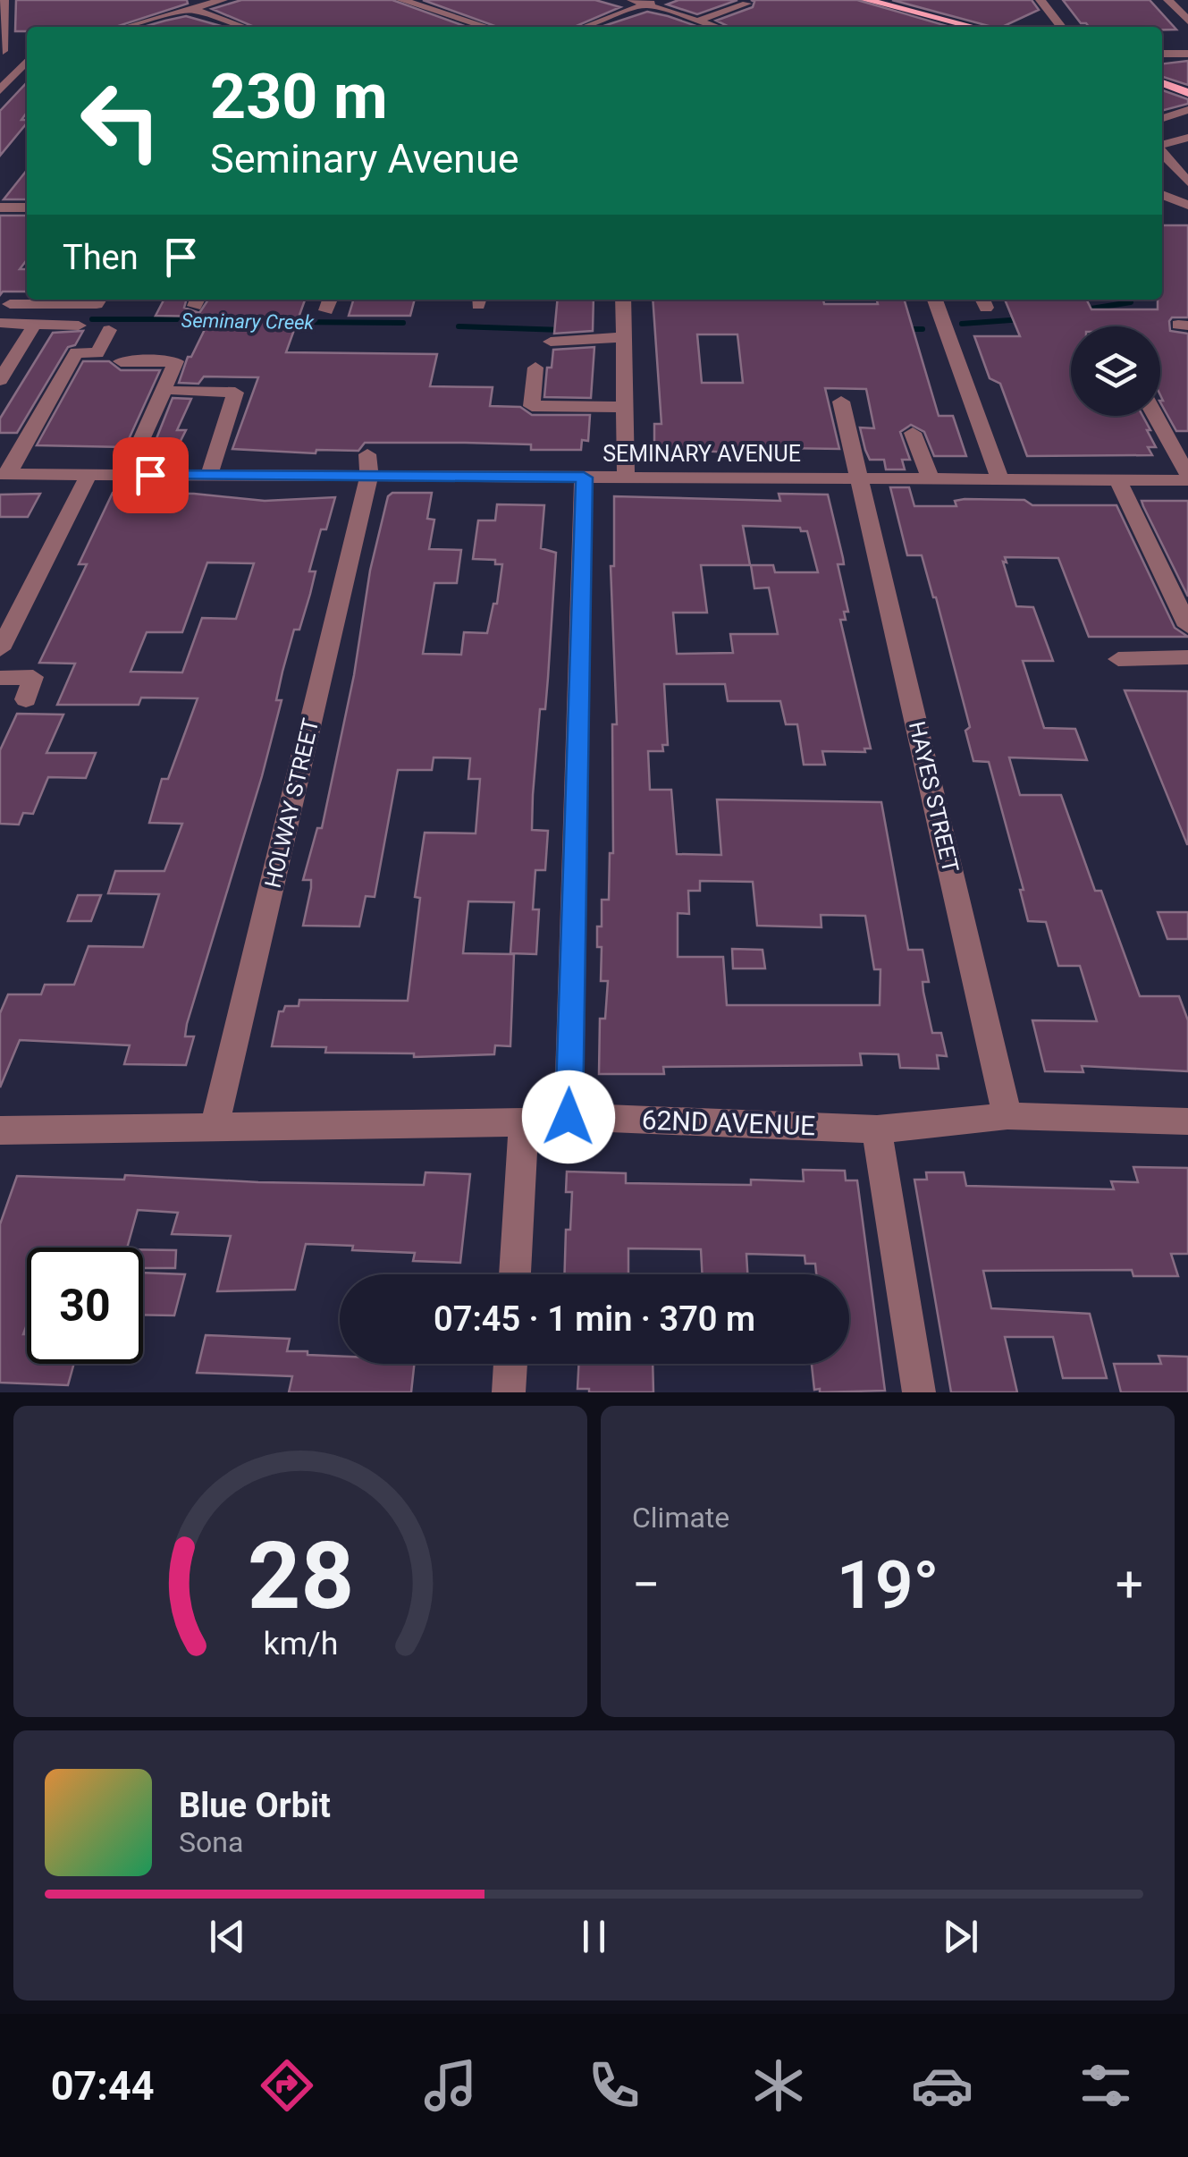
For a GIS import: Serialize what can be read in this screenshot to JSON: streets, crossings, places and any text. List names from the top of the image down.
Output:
{
  "streets": {
    "street": [
      "SEMINARY AVENUE",
      "HAYES STREET",
      "HOLWAY STREET",
      "62ND AVENUE"
    ]
  },
  "crossings": [
    ["SEMINARY AVENUE", "HAYES STREET"],
    ["SEMINARY AVENUE", "HOLWAY STREET"],
    ["HAYES STREET", "62ND AVENUE"],
    ["HOLWAY STREET", "62ND AVENUE"]
  ],
  "water": ["Seminary Creek"],
  "page": {
    "turn": ["230 m", "Seminary Avenue"],
    "then": "Then",
    "limit": "30",
    "trip": "07:45 · 1 min · 370 m",
    "tile": "Climate",
    "heat": ["−", "19°", "+"],
    "song": ["Blue Orbit", "Sona"],
    "tabs": "07:44",
    "gauge": ["28", "km/h"]
  }
}
